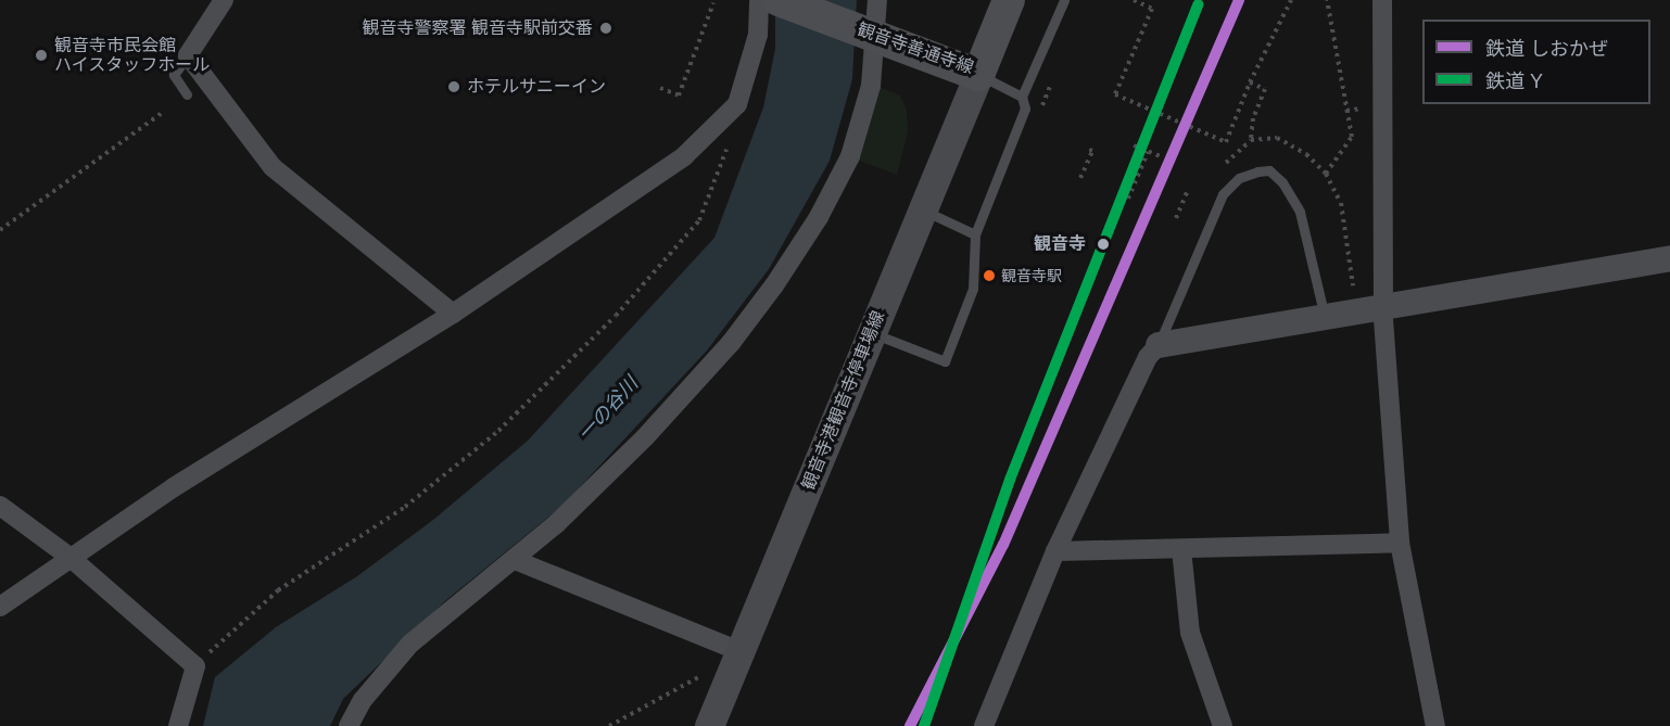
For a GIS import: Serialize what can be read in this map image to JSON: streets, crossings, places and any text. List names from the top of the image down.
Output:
{
  "streets": {
    "main road": ["観音寺善通寺線", "観音寺港観音寺停車場線"]
  },
  "crossings": [
    ["観音寺善通寺線", "観音寺港観音寺停車場線"]
  ],
  "water": ["一の谷川"],
  "places": [
    "観音寺警察署 観音寺駅前交番",
    "観音寺市民会館 ハイスタッフホール",
    "ホテルサニーイン",
    "観音寺",
    "観音寺駅"
  ],
  "lines": ["rail line しおかぜ", "rail line Y"],
  "legend": ["鉄道 しおかぜ", "鉄道 Y"]
}
